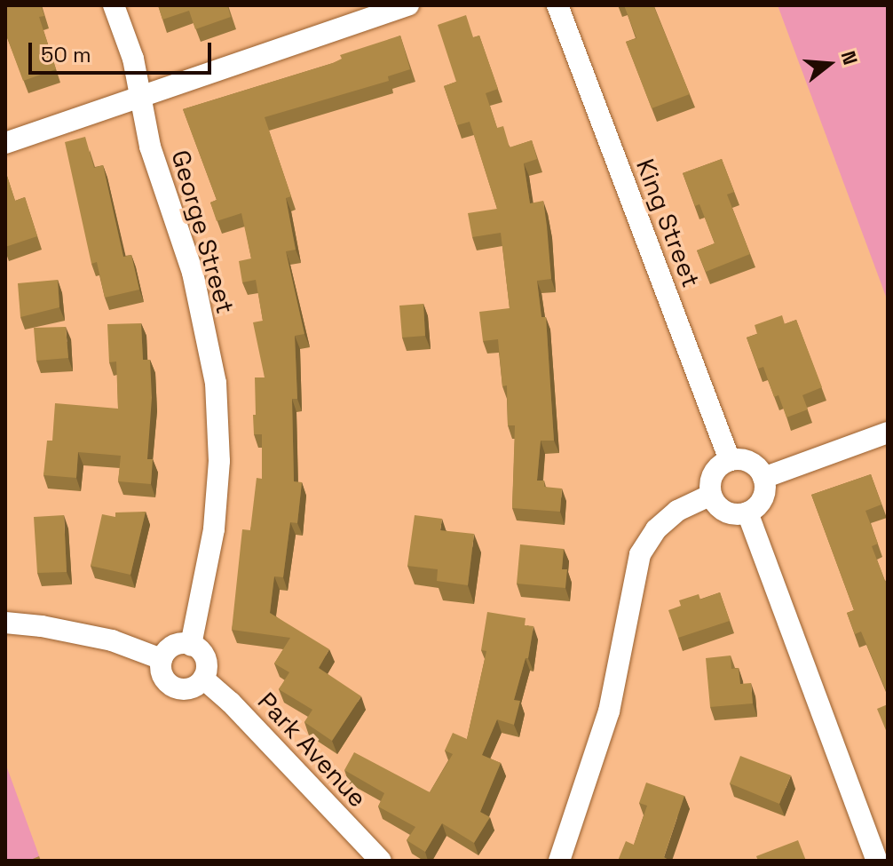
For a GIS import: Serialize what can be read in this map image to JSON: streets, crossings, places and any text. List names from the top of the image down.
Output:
{
  "streets": {
    "street": ["King Street", "George Street", "Park Avenue"]
  },
  "crossings": [
    ["George Street", "Park Avenue"]
  ],
  "scale_bar": "50 m",
  "north": "right"
}
